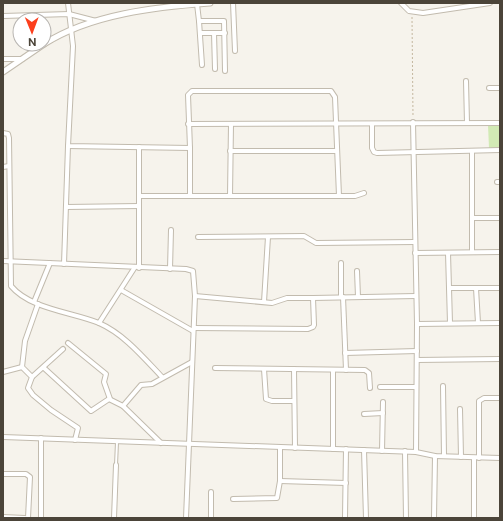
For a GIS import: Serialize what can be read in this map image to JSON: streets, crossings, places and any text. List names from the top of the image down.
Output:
{
  "north": "bottom"
}
